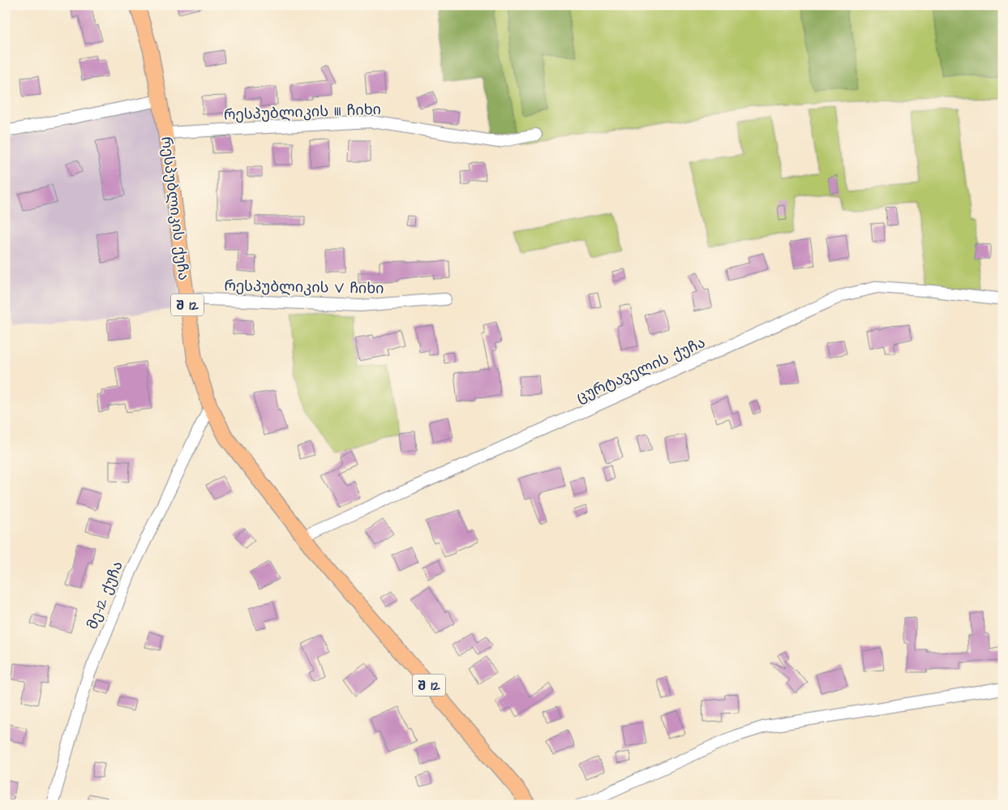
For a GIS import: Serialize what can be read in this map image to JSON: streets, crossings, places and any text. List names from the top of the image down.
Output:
{
  "streets": {
    "main road": ["რესპუბლიკის ქუჩა", "შ 12"],
    "street": [
      "რესპუბლიკის III ჩიხი",
      "რესპუბლიკის V ჩიხი",
      "ცურტაველის ქუჩა",
      "მე-12 ქუჩა"
    ]
  },
  "crossings": [
    ["რესპუბლიკის III ჩიხი", "რესპუბლიკის ქუჩა"],
    ["რესპუბლიკის ქუჩა", "რესპუბლიკის V ჩიხი"],
    ["რესპუბლიკის ქუჩა", "ცურტაველის ქუჩა"],
    ["რესპუბლიკის ქუჩა", "მე-12 ქუჩა"]
  ]
}
